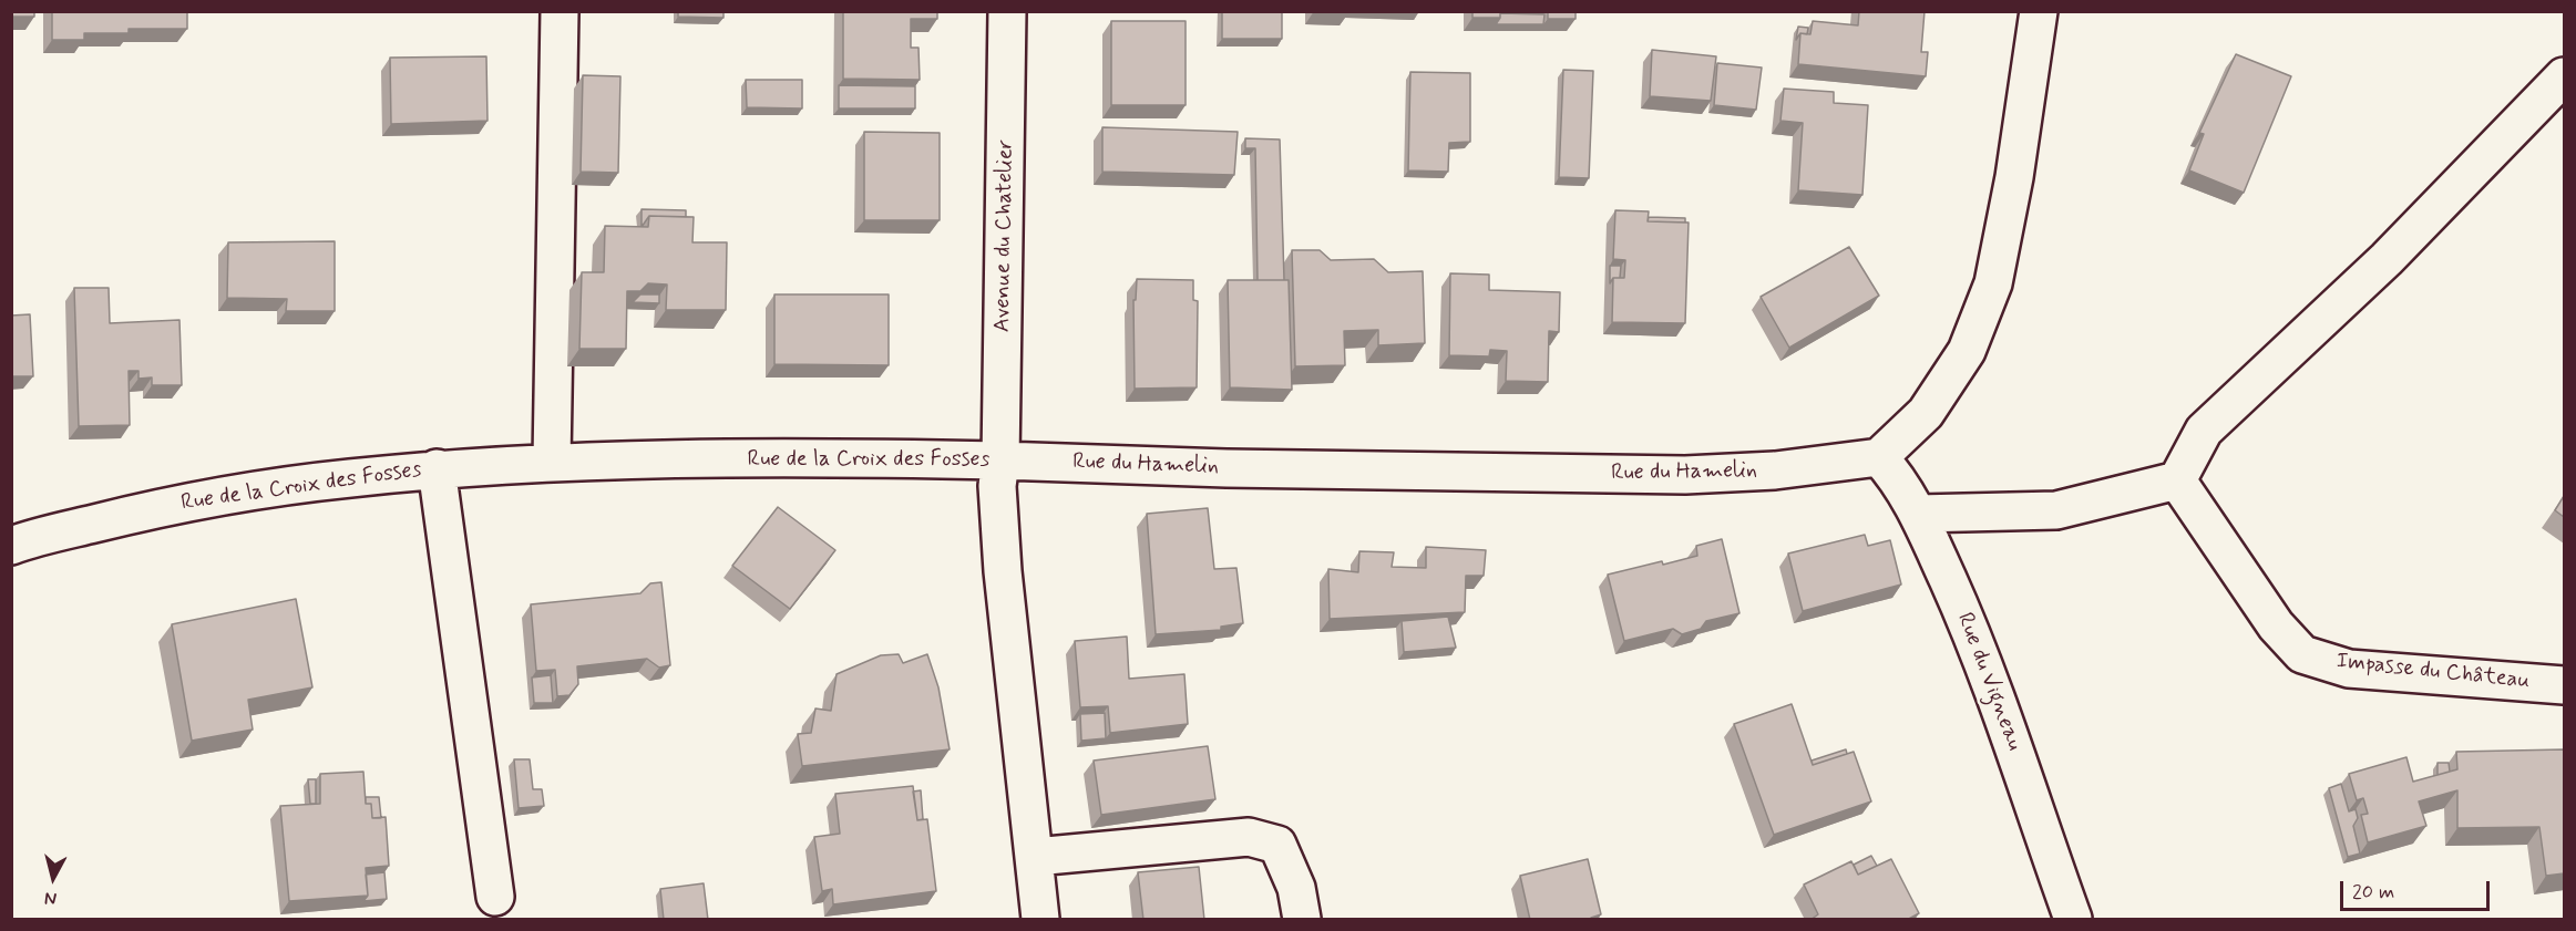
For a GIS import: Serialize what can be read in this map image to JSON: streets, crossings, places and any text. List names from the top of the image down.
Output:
{
  "streets": {
    "street": [
      "Avenue du Chatelier",
      "Rue de la Croix des Fosses",
      "Rue du Hamelin",
      "Impasse du Château",
      "Rue du Vigneau"
    ]
  },
  "crossings": [
    ["Avenue du Chatelier", "Rue de la Croix des Fosses"],
    ["Avenue du Chatelier", "Rue du Hamelin"],
    ["Rue de la Croix des Fosses", "Rue du Hamelin"],
    ["Rue du Hamelin", "Rue du Vigneau"]
  ],
  "scale_bar": "20 m",
  "north": "bottom"
}
